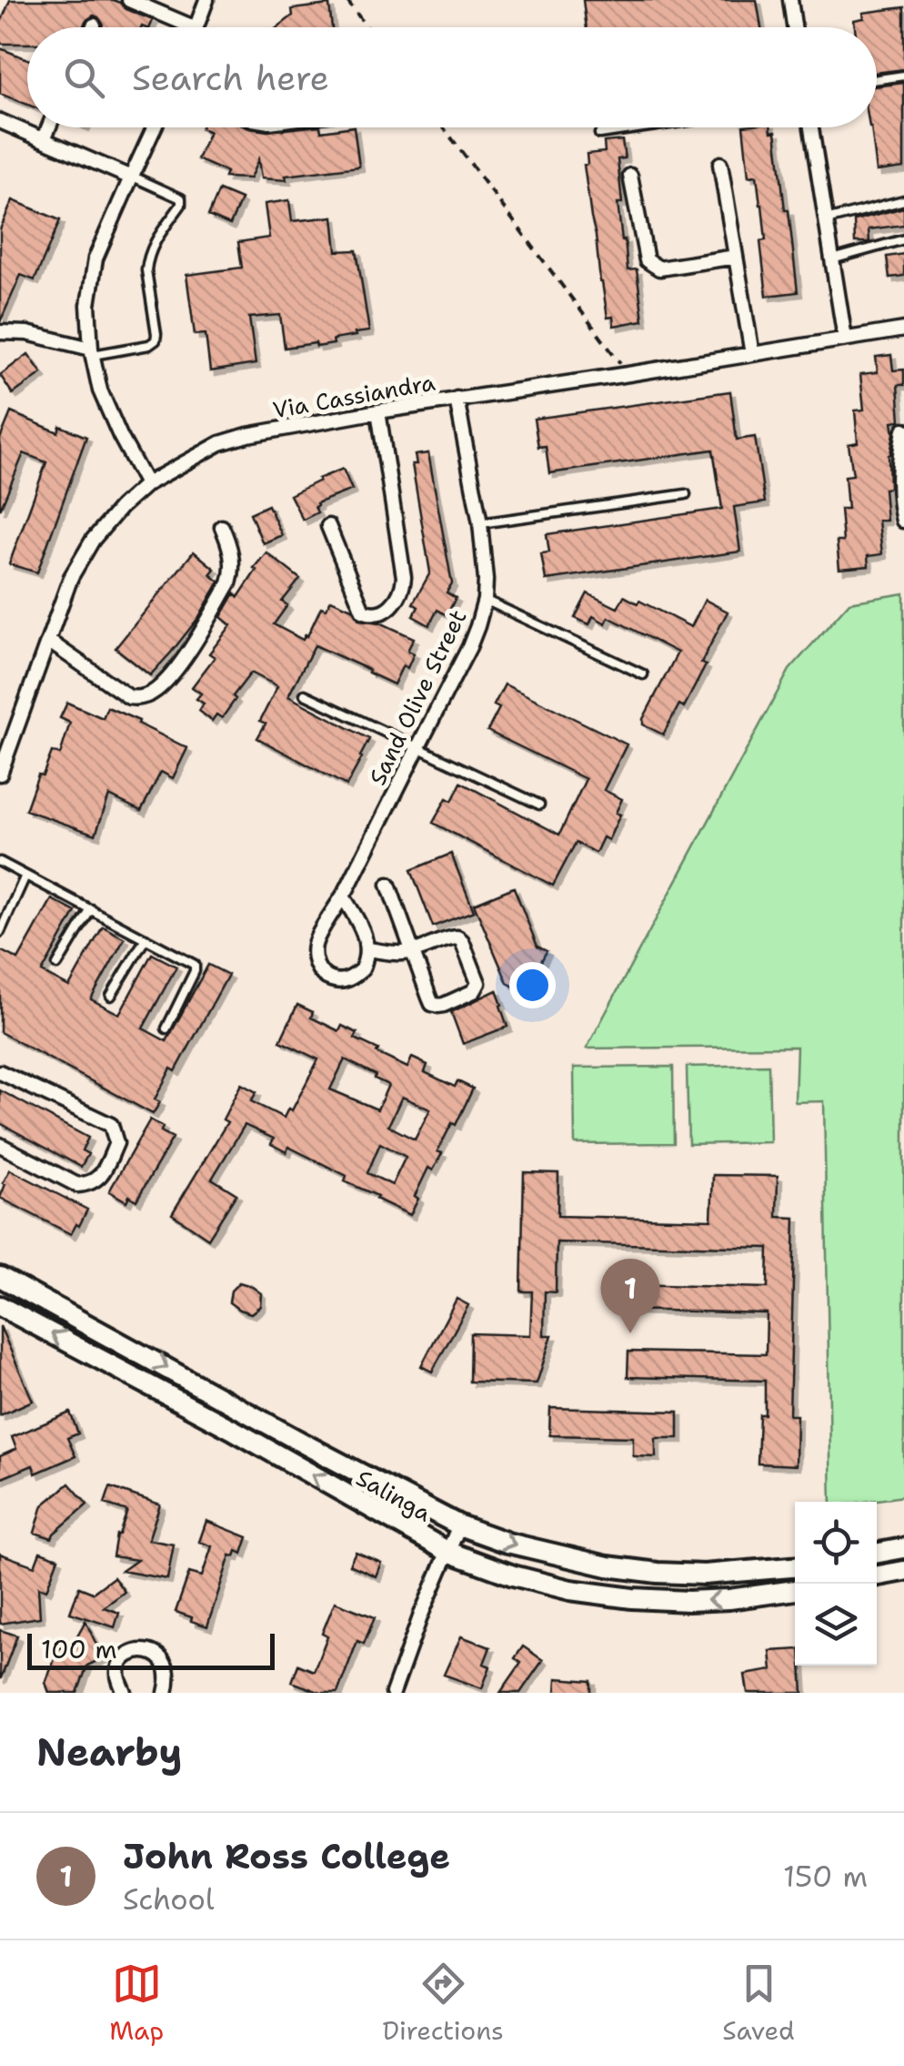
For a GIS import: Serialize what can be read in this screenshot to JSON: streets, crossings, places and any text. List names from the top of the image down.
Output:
{
  "streets": {
    "street": ["Via Cassiandra", "Sand Olive Street", "Salinga"]
  },
  "crossings": [
    ["Via Cassiandra", "Sand Olive Street"]
  ],
  "scale_bar": "100 m",
  "page": {
    "search": "Search here",
    "pins": "1",
    "scale": "100 m",
    "heading": "Nearby",
    "list": [
      {
        "mark": "1",
        "name": "John Ross College",
        "note": "School",
        "value": "150 m"
      }
    ],
    "nav": ["Map", "Directions", "Saved"]
  }
}
